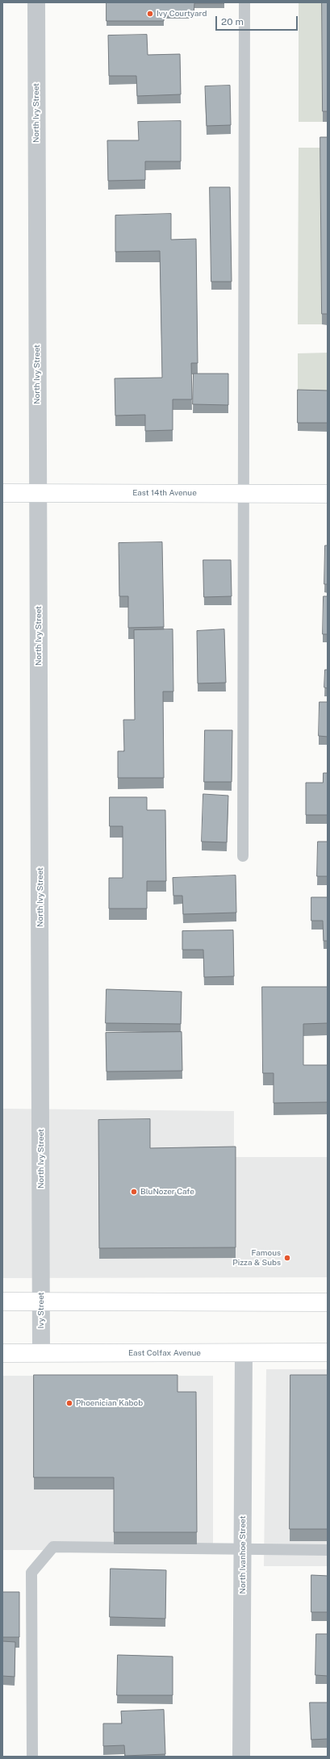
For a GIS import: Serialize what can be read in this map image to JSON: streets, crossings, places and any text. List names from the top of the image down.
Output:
{
  "streets": {
    "main road": ["East 14th Avenue", "East Colfax Avenue"],
    "street": ["North Ivy Street", "Ivy Street", "North Ivanhoe Street"]
  },
  "crossings": [
    ["North Ivy Street", "East 14th Avenue"],
    ["North Ivy Street", "Ivy Street"],
    ["Ivy Street", "East Colfax Avenue"],
    ["East Colfax Avenue", "North Ivanhoe Street"]
  ],
  "places": [
    "Ivy Courtyard",
    "BluNozer Cafe",
    "Famous Pizza & Subs",
    "Phoenician Kabob"
  ],
  "scale_bar": "20 m"
}
